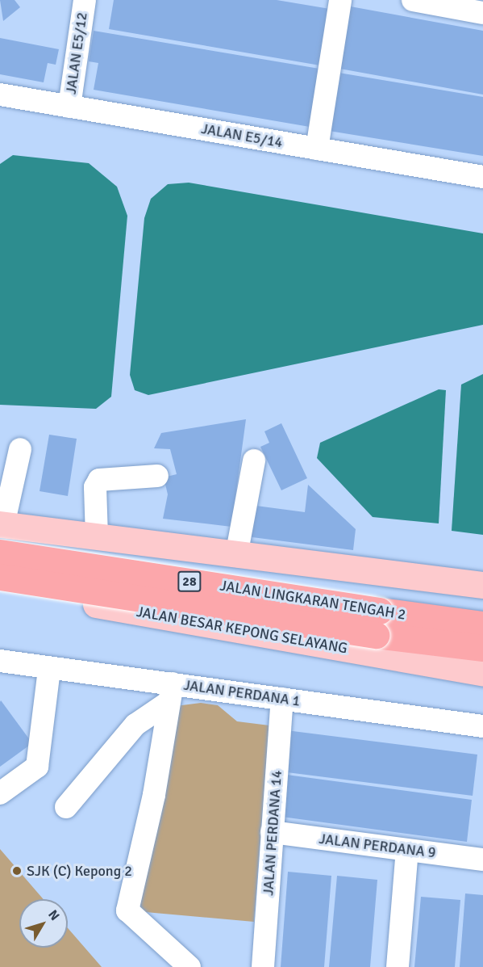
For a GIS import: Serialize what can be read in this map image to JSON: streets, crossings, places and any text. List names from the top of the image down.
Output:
{
  "streets": {
    "highway": ["28", "JALAN LINGKARAN TENGAH 2"],
    "main road": ["JALAN BESAR KEPONG SELAYANG"],
    "street": [
      "JALAN E5/12",
      "JALAN E5/14",
      "JALAN PERDANA 1",
      "JALAN PERDANA 14",
      "JALAN PERDANA 9"
    ]
  },
  "crossings": [
    ["JALAN E5/12", "JALAN E5/14"],
    ["JALAN PERDANA 1", "JALAN PERDANA 14"],
    ["JALAN PERDANA 14", "JALAN PERDANA 9"]
  ],
  "places": ["SJK (C) Kepong 2"],
  "north": "top right"
}
